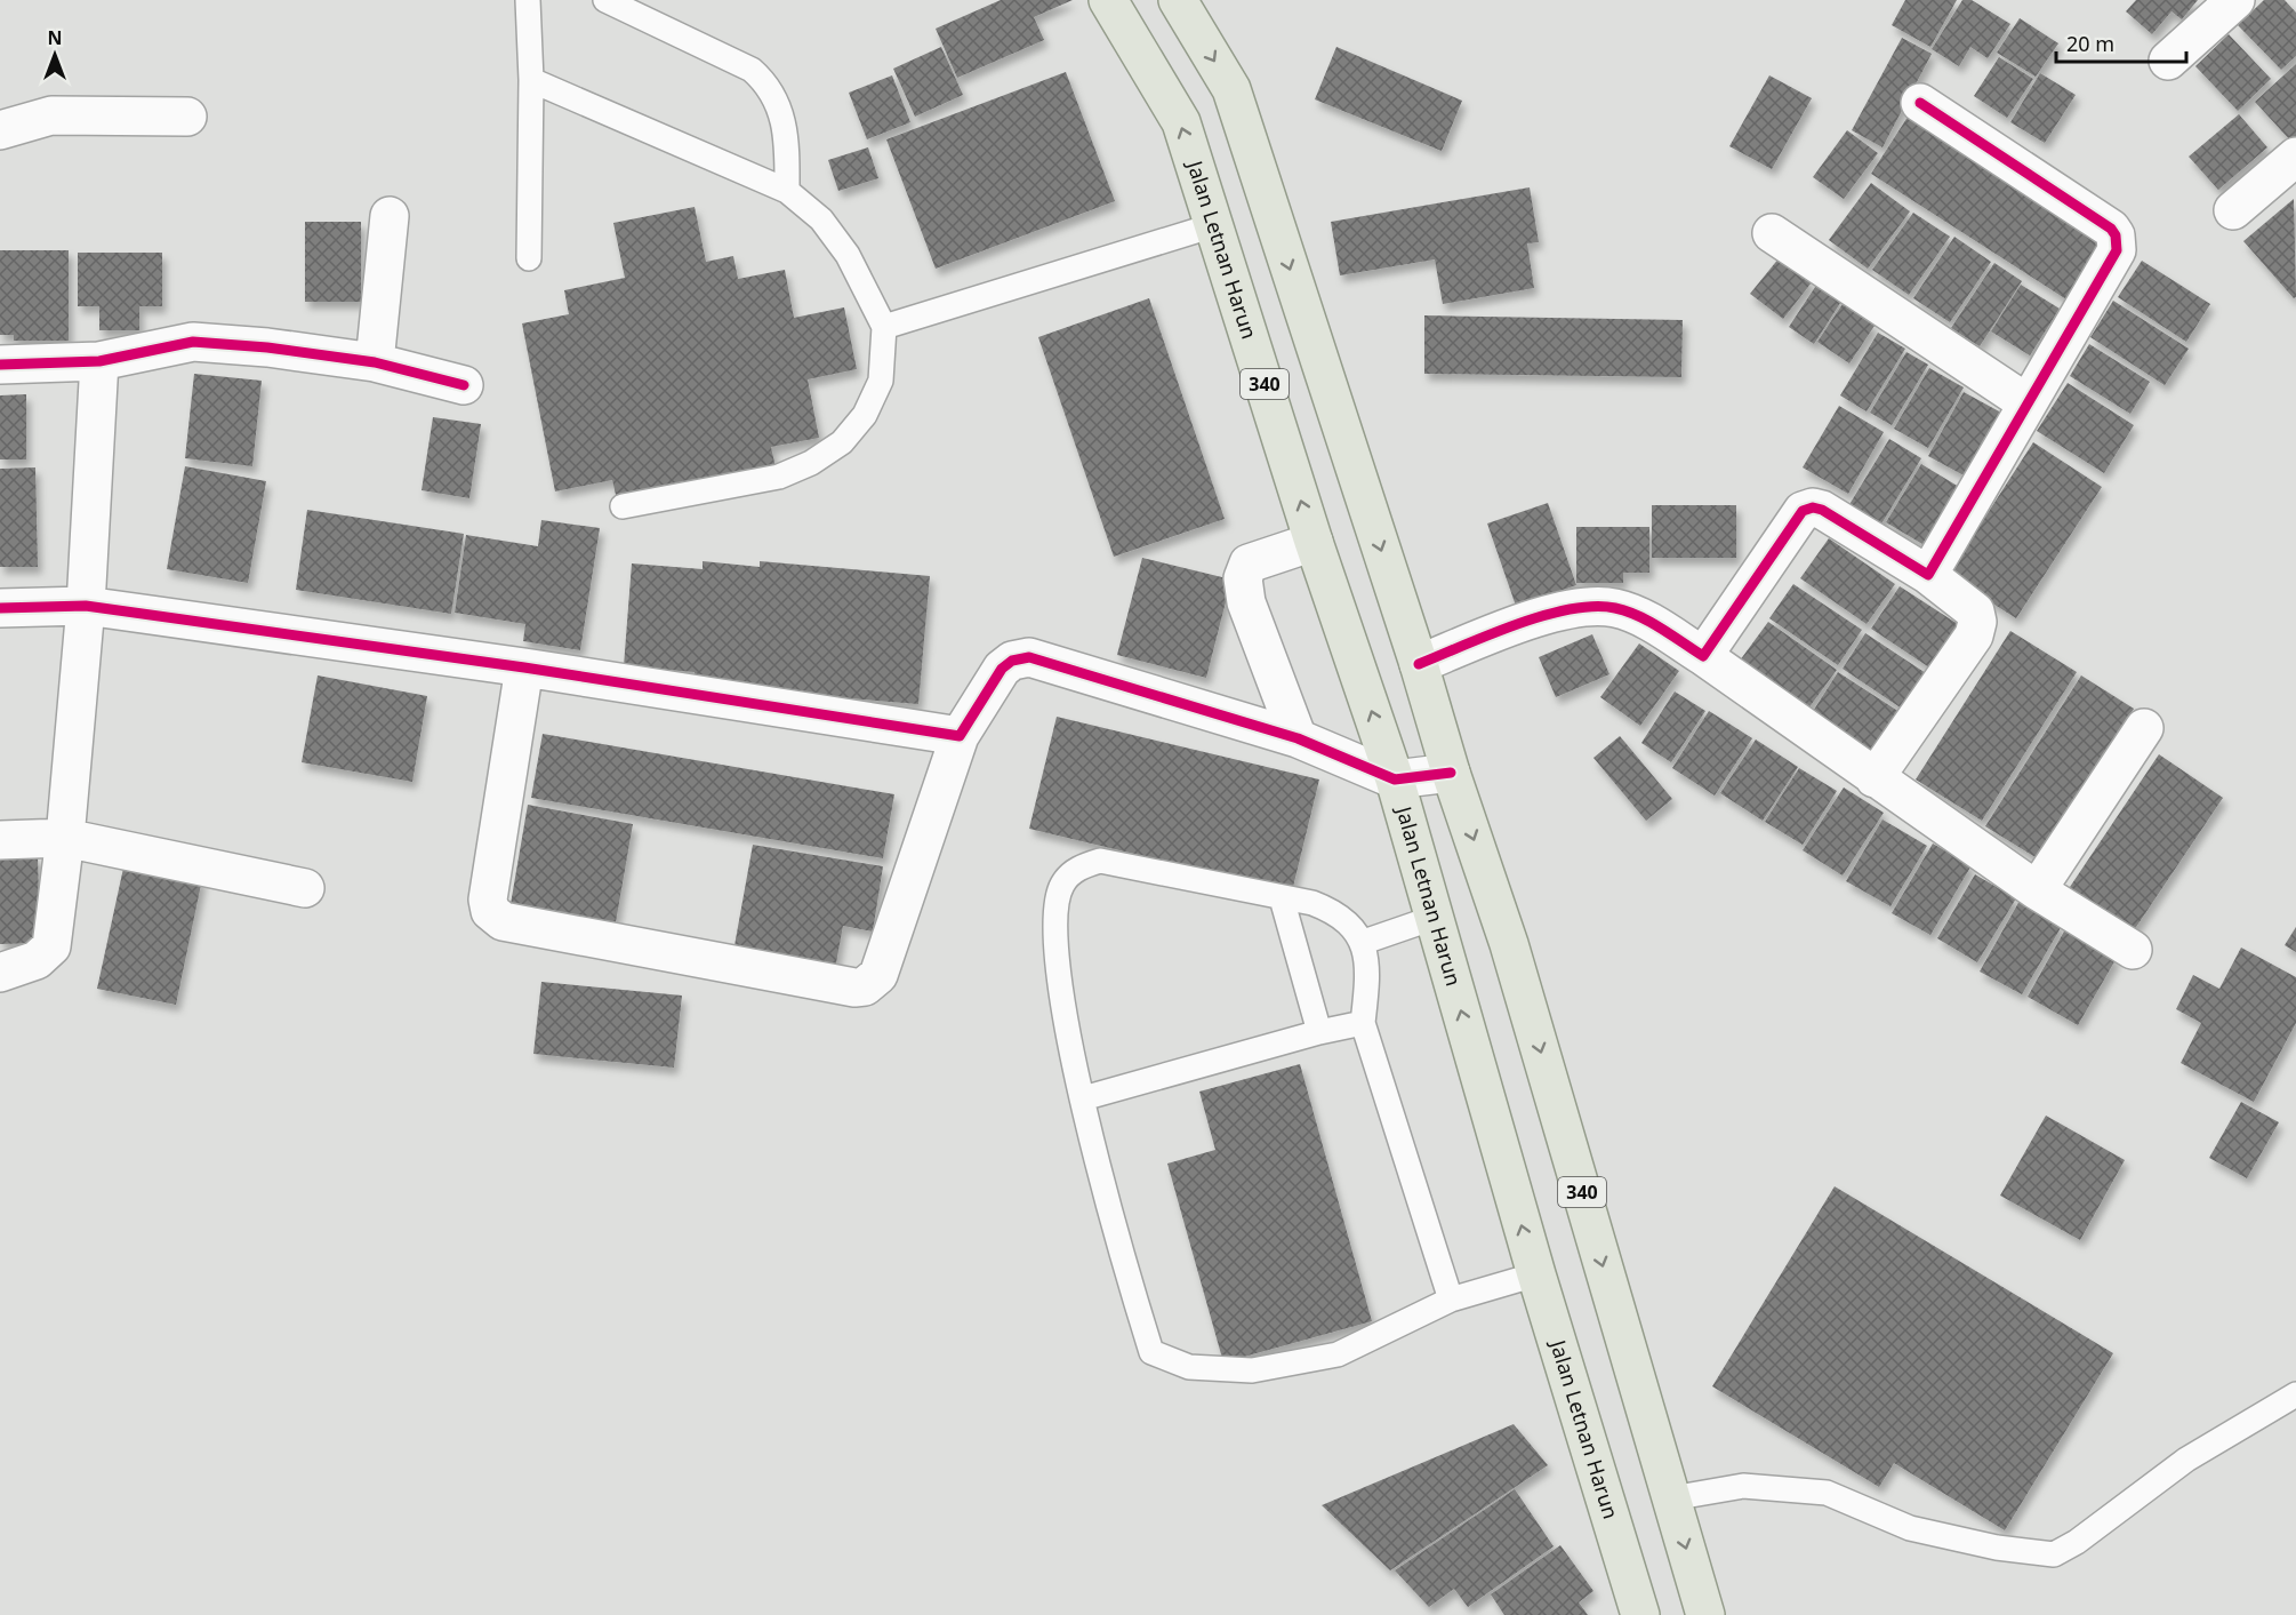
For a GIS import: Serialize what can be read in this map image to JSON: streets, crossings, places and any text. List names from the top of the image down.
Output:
{
  "streets": {
    "main road": ["Jalan Letnan Harun", "340"]
  },
  "scale_bar": "20 m",
  "north": "top"
}
